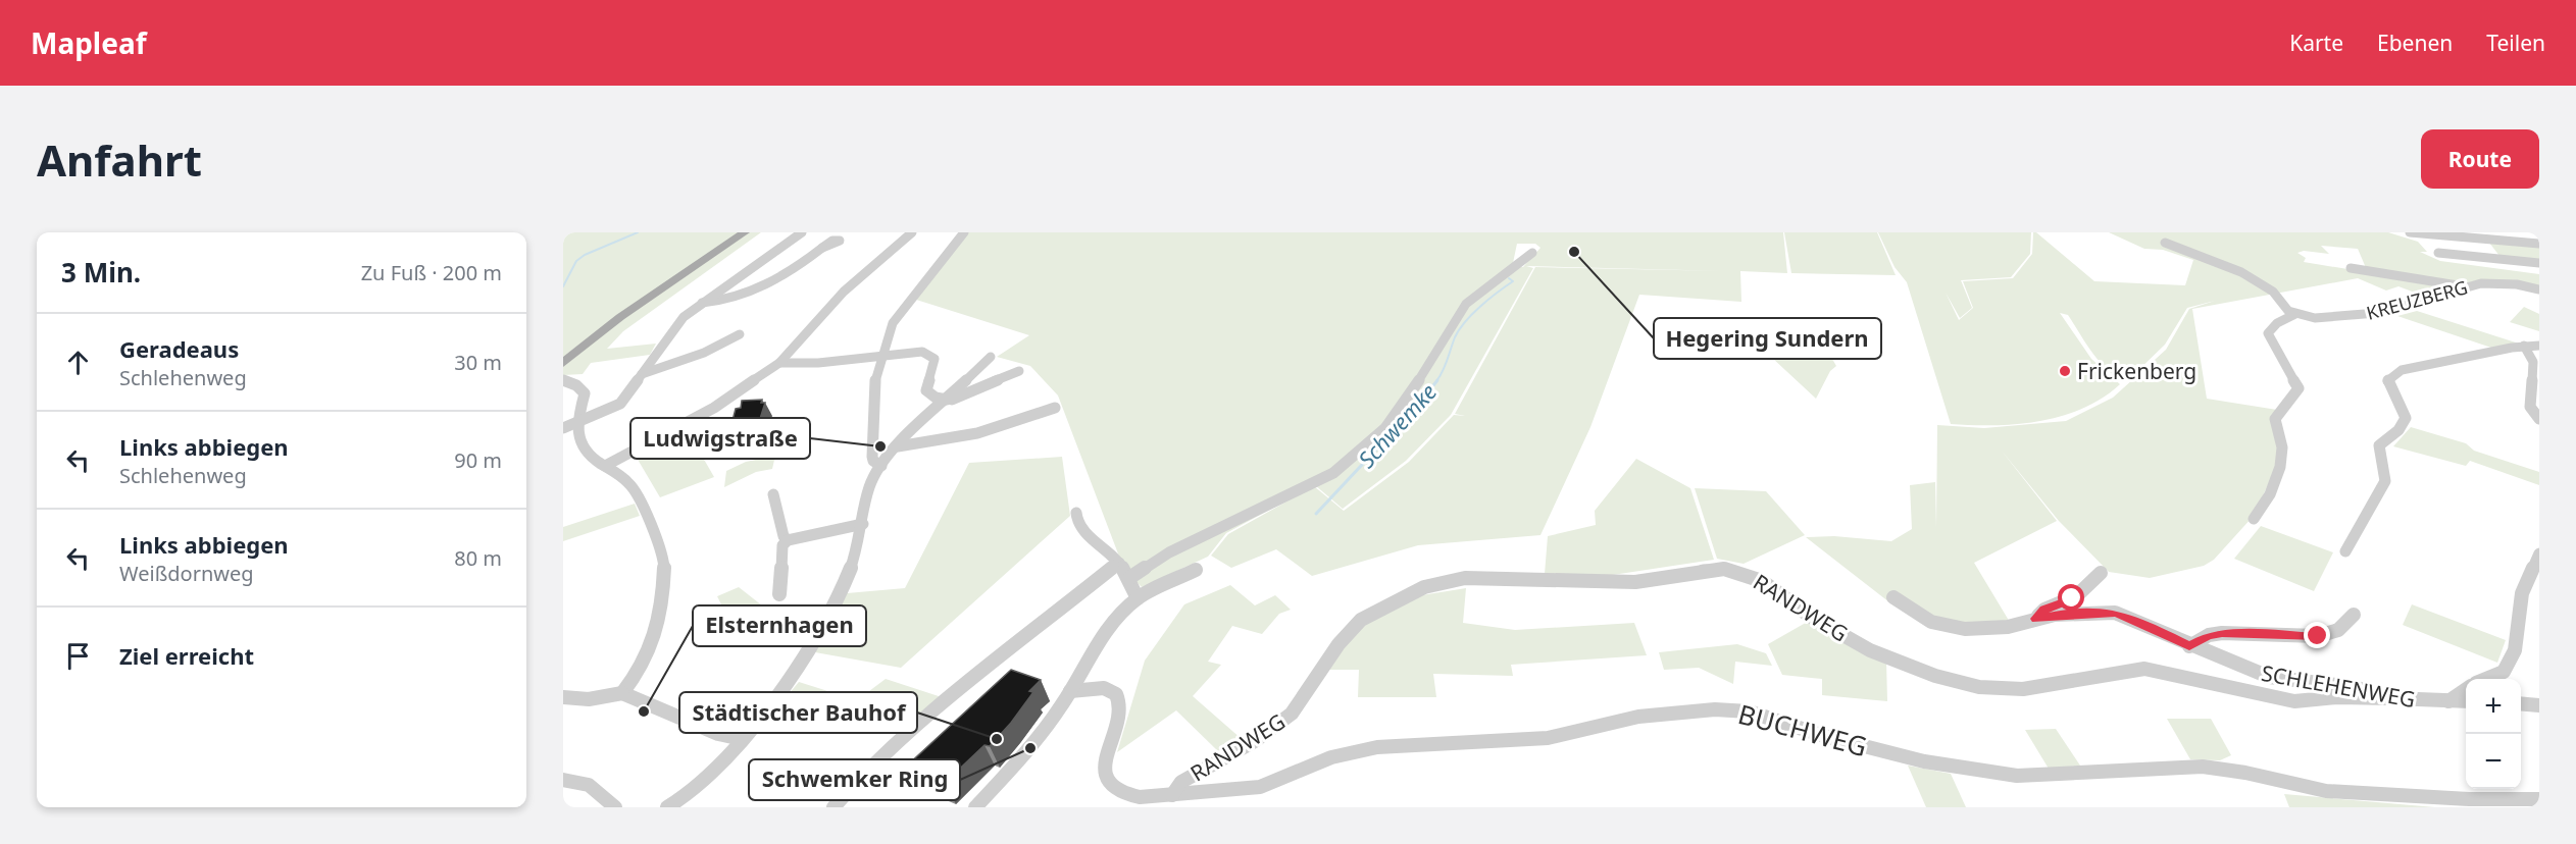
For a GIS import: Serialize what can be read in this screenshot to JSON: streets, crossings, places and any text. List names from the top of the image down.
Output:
{
  "streets": {
    "street": [
      "KREUZBERG",
      "RANDWEG",
      "SCHLEHENWEG",
      "BUCHWEG"
    ]
  },
  "crossings": [
    ["RANDWEG", "SCHLEHENWEG"],
    ["RANDWEG", "BUCHWEG"]
  ],
  "water": ["Schwemke"],
  "places": [
    "Hegering Sundern",
    "Frickenberg",
    "Ludwigstraße",
    "Elsternhagen",
    "Städtischer Bauhof",
    "Schwemker Ring"
  ],
  "page": {
    "header": "Mapleaf",
    "nav": ["Karte", "Ebenen", "Teilen"],
    "buttons": "Route",
    "title": "Anfahrt",
    "heading": ["3 Min.", "Zu Fuß · 200 m"],
    "list": [
      ["Geradeaus", "Schlehenweg", "30 m"],
      ["Links abbiegen", "Schlehenweg", "90 m"],
      ["Links abbiegen", "Weißdornweg", "80 m"],
      "Ziel erreicht"
    ],
    "map_buttons": ["+", "−"]
  }
}
